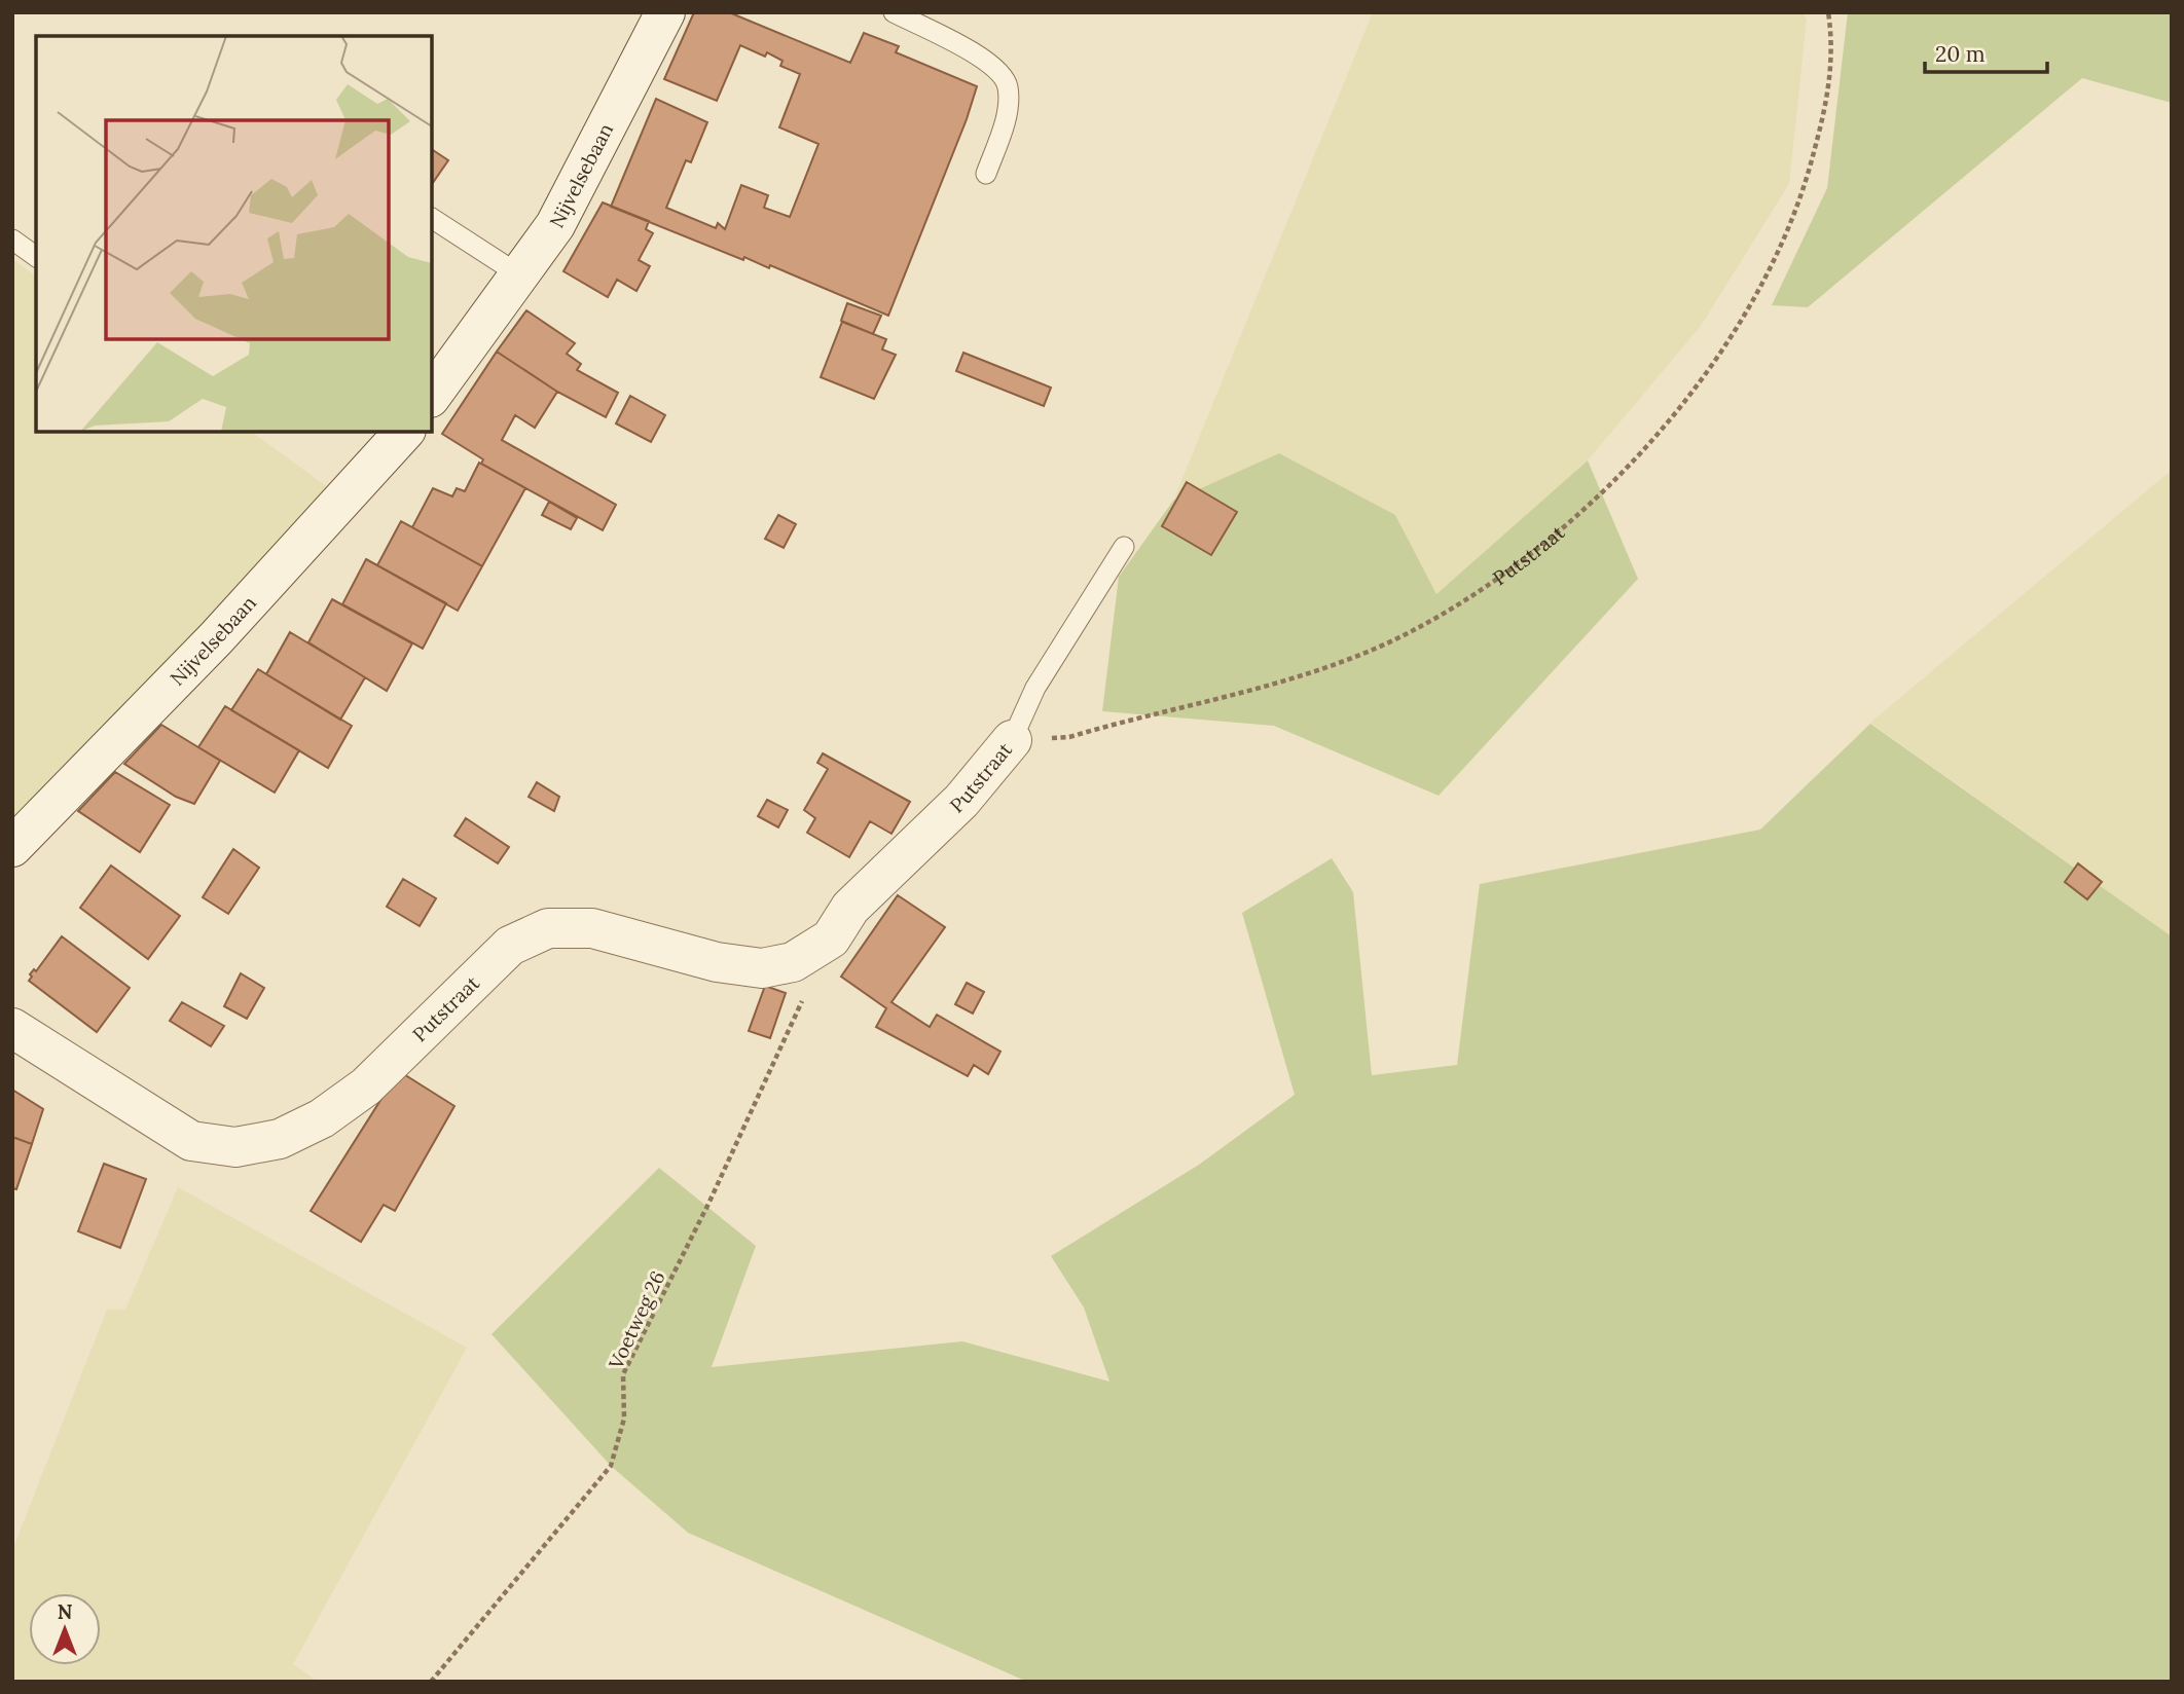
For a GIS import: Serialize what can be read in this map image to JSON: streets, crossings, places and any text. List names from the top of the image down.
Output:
{
  "streets": {
    "street": ["Nijvelsebaan", "Putstraat"],
    "path": ["Voetweg 26"]
  },
  "crossings": [
    ["Putstraat", "Voetweg 26"]
  ],
  "scale_bar": "20 m",
  "north": "top"
}
